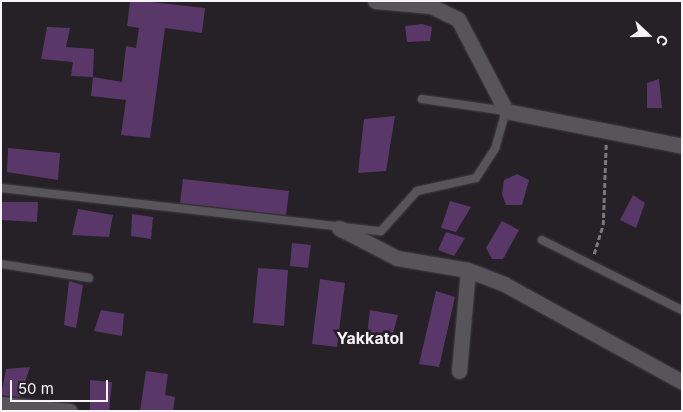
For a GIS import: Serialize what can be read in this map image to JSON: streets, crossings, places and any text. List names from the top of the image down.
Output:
{
  "districts": ["Yakkatol"],
  "scale_bar": "50 m",
  "north": "right"
}
